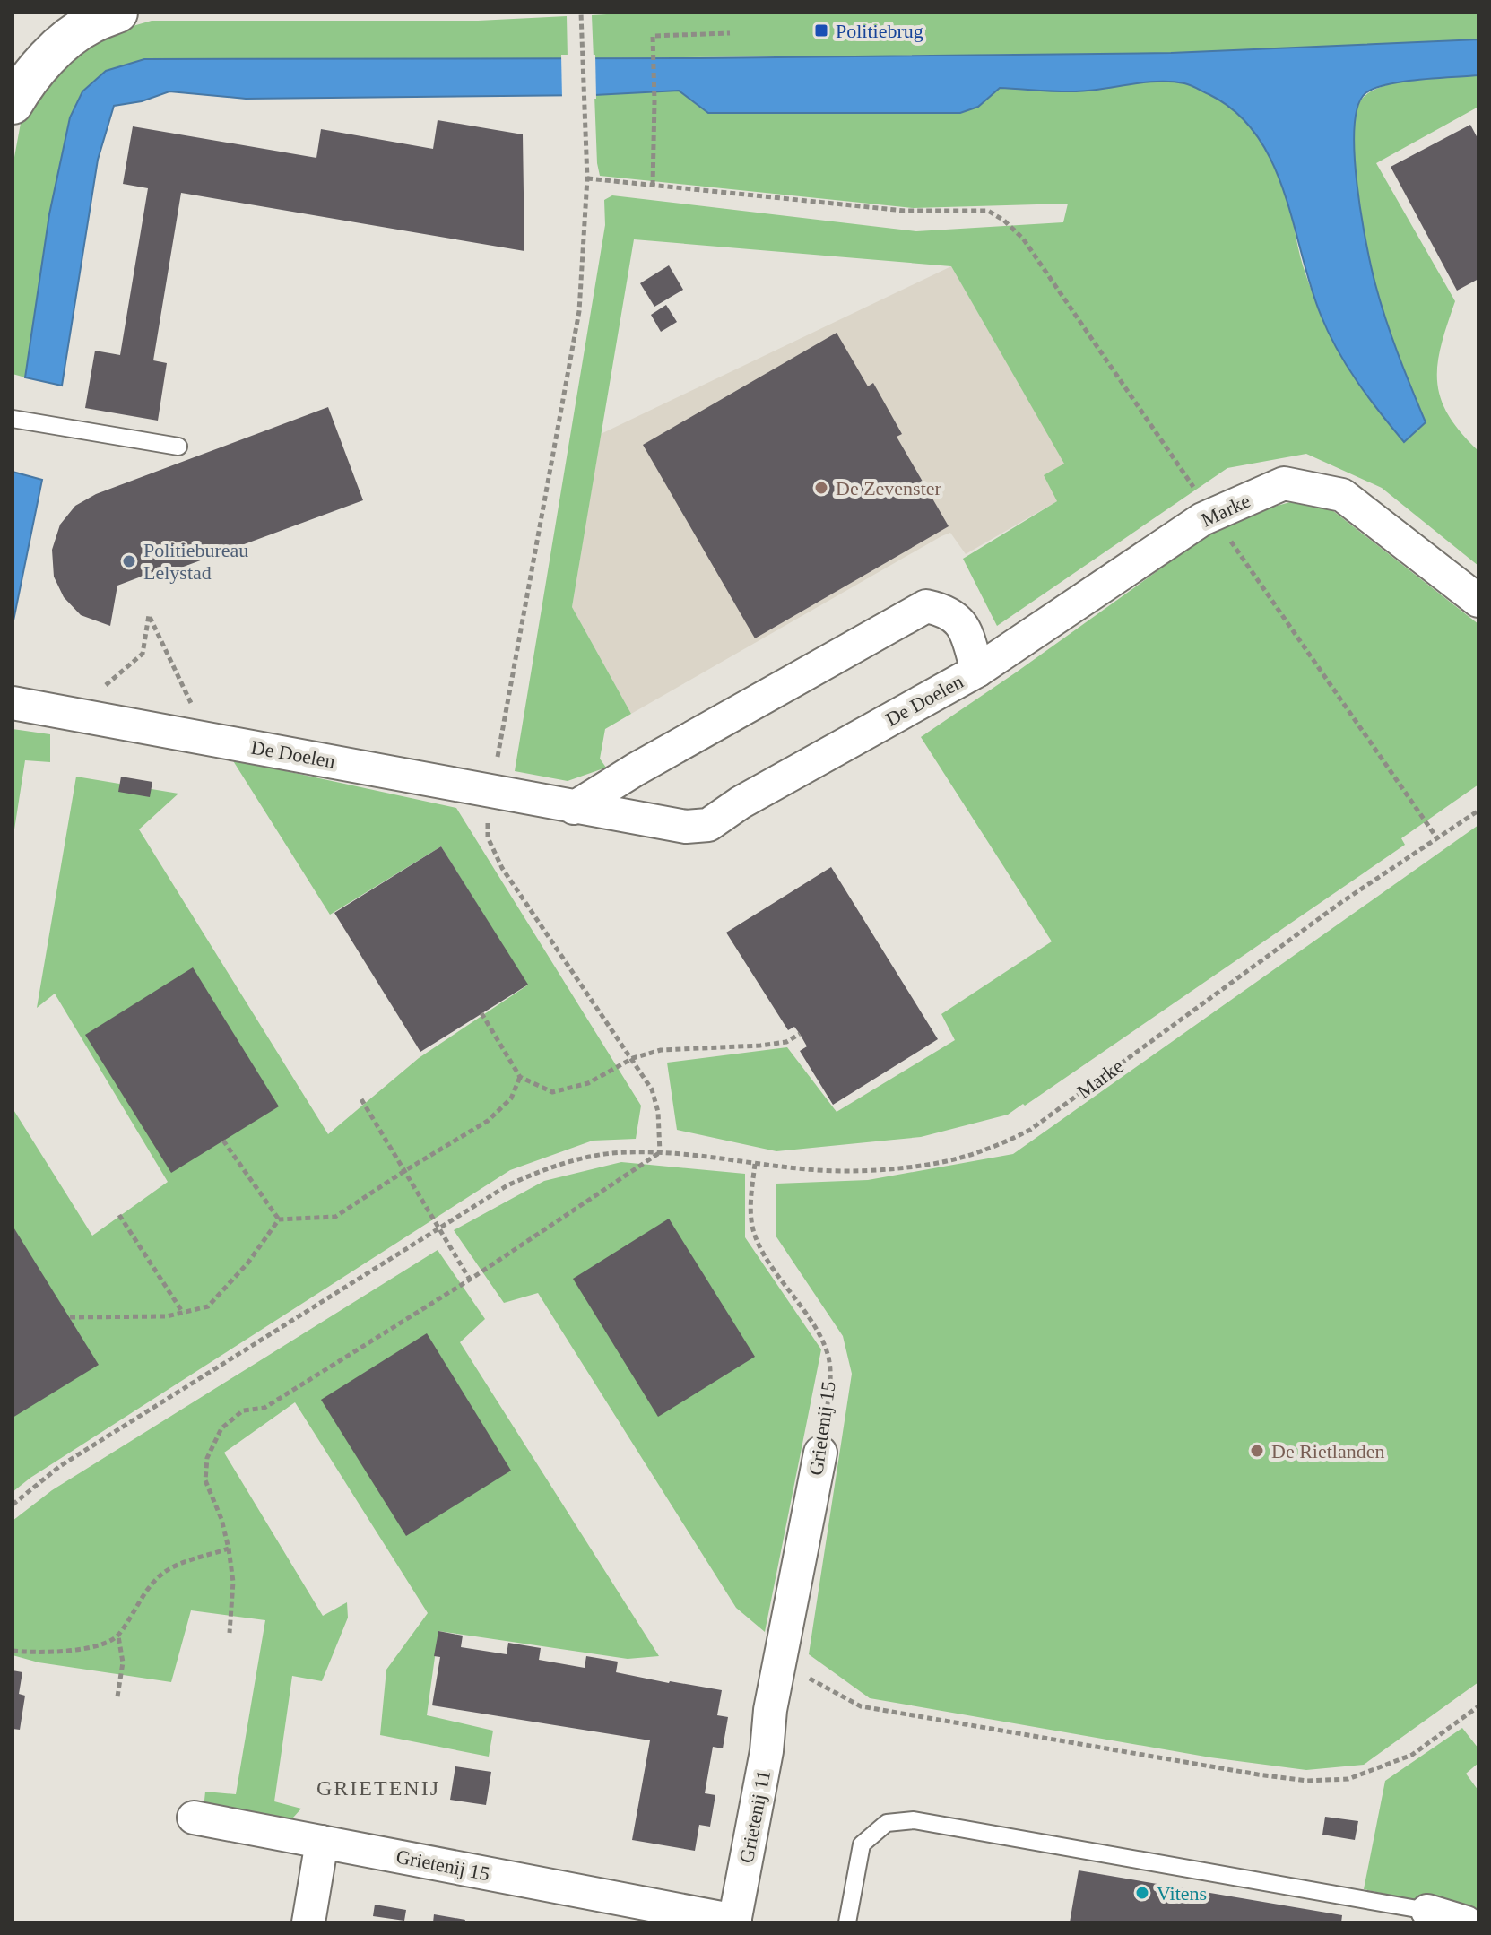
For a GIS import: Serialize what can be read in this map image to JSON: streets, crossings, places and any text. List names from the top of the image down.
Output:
{
  "streets": {
    "street": [
      "Marke",
      "De Doelen",
      "Grietenij 15",
      "Grietenij 11"
    ]
  },
  "crossings": [
    ["Marke", "De Doelen"],
    ["Marke", "Grietenij 15"],
    ["Grietenij 15", "Grietenij 11"]
  ],
  "districts": ["GRIETENIJ"],
  "places": {
    "transit": ["Politiebrug"],
    "other": [
      "De Zevenster",
      "Politiebureau Lelystad",
      "De Rietlanden",
      "Vitens"
    ]
  }
}
